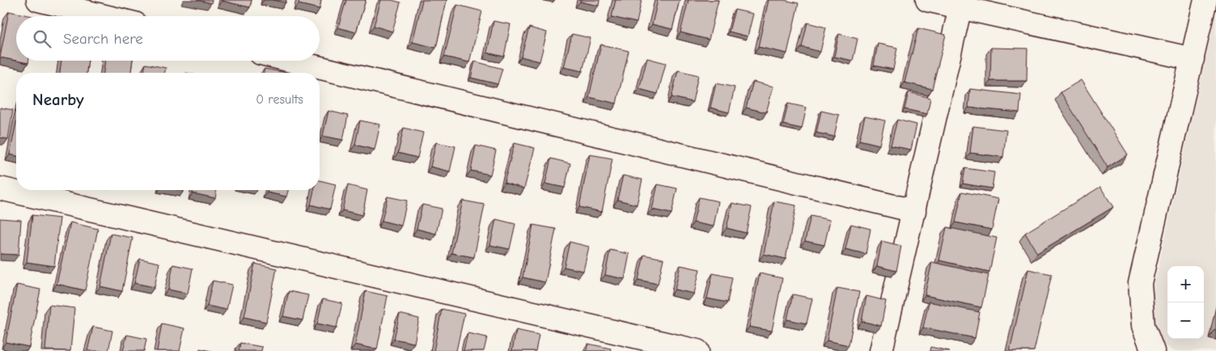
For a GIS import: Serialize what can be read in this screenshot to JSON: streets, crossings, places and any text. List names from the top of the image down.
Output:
{
  "page": {
    "search": "Search here",
    "heading": ["Nearby", "0 results"],
    "map_buttons": ["+", "−"]
  }
}
